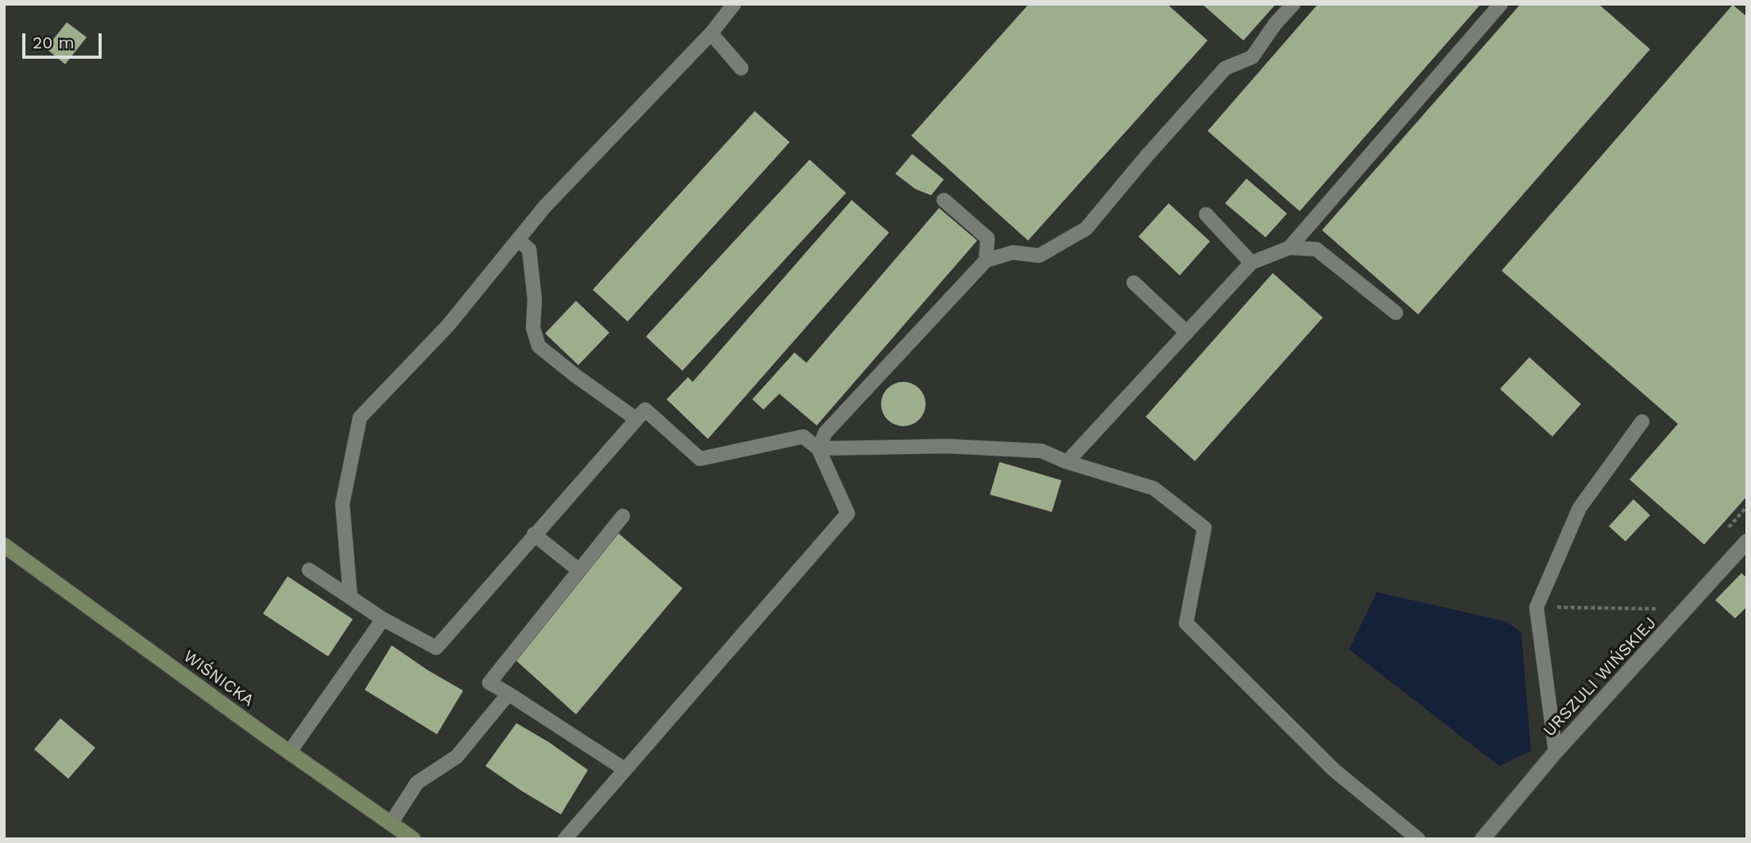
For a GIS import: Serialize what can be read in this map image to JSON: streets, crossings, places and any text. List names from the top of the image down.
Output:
{
  "streets": {
    "main road": ["WIŚNICKA"],
    "street": ["URSZULI WIŃSKIEJ"]
  },
  "scale_bar": "20 m"
}
